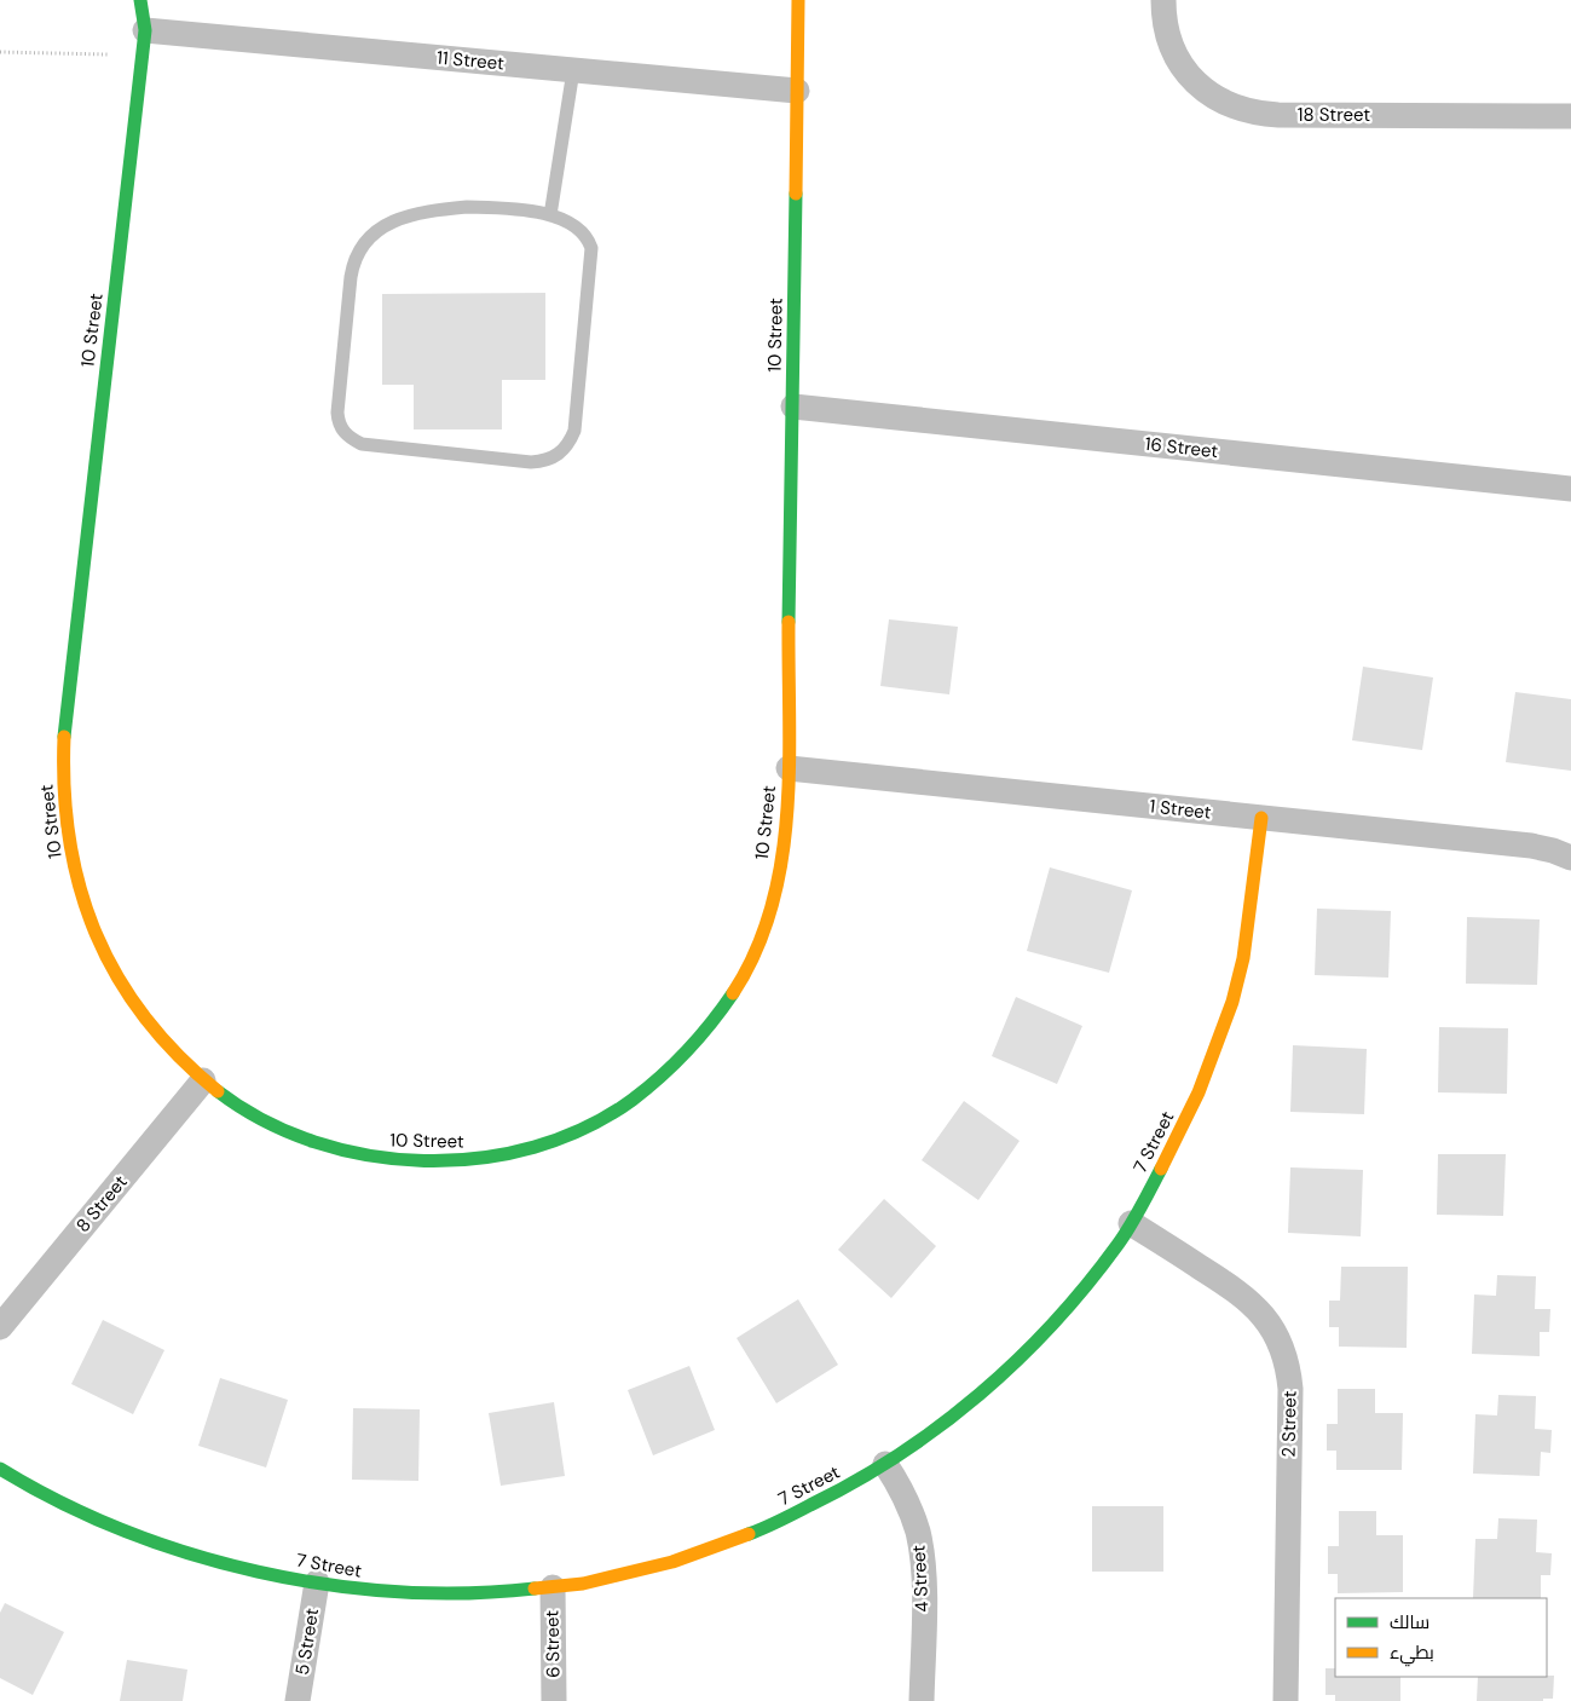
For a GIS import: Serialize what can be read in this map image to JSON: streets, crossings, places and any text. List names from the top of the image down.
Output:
{
  "streets": {
    "street": [
      "11 Street",
      "18 Street",
      "10 Street",
      "16 Street",
      "1 Street",
      "7 Street",
      "8 Street",
      "2 Street",
      "4 Street",
      "5 Street",
      "6 Street"
    ]
  },
  "crossings": [
    ["11 Street", "10 Street"],
    ["10 Street", "16 Street"],
    ["10 Street", "1 Street"],
    ["10 Street", "8 Street"],
    ["1 Street", "7 Street"],
    ["7 Street", "2 Street"],
    ["7 Street", "4 Street"],
    ["7 Street", "5 Street"],
    ["7 Street", "6 Street"]
  ],
  "legend": ["سالك", "بطيء"]
}
